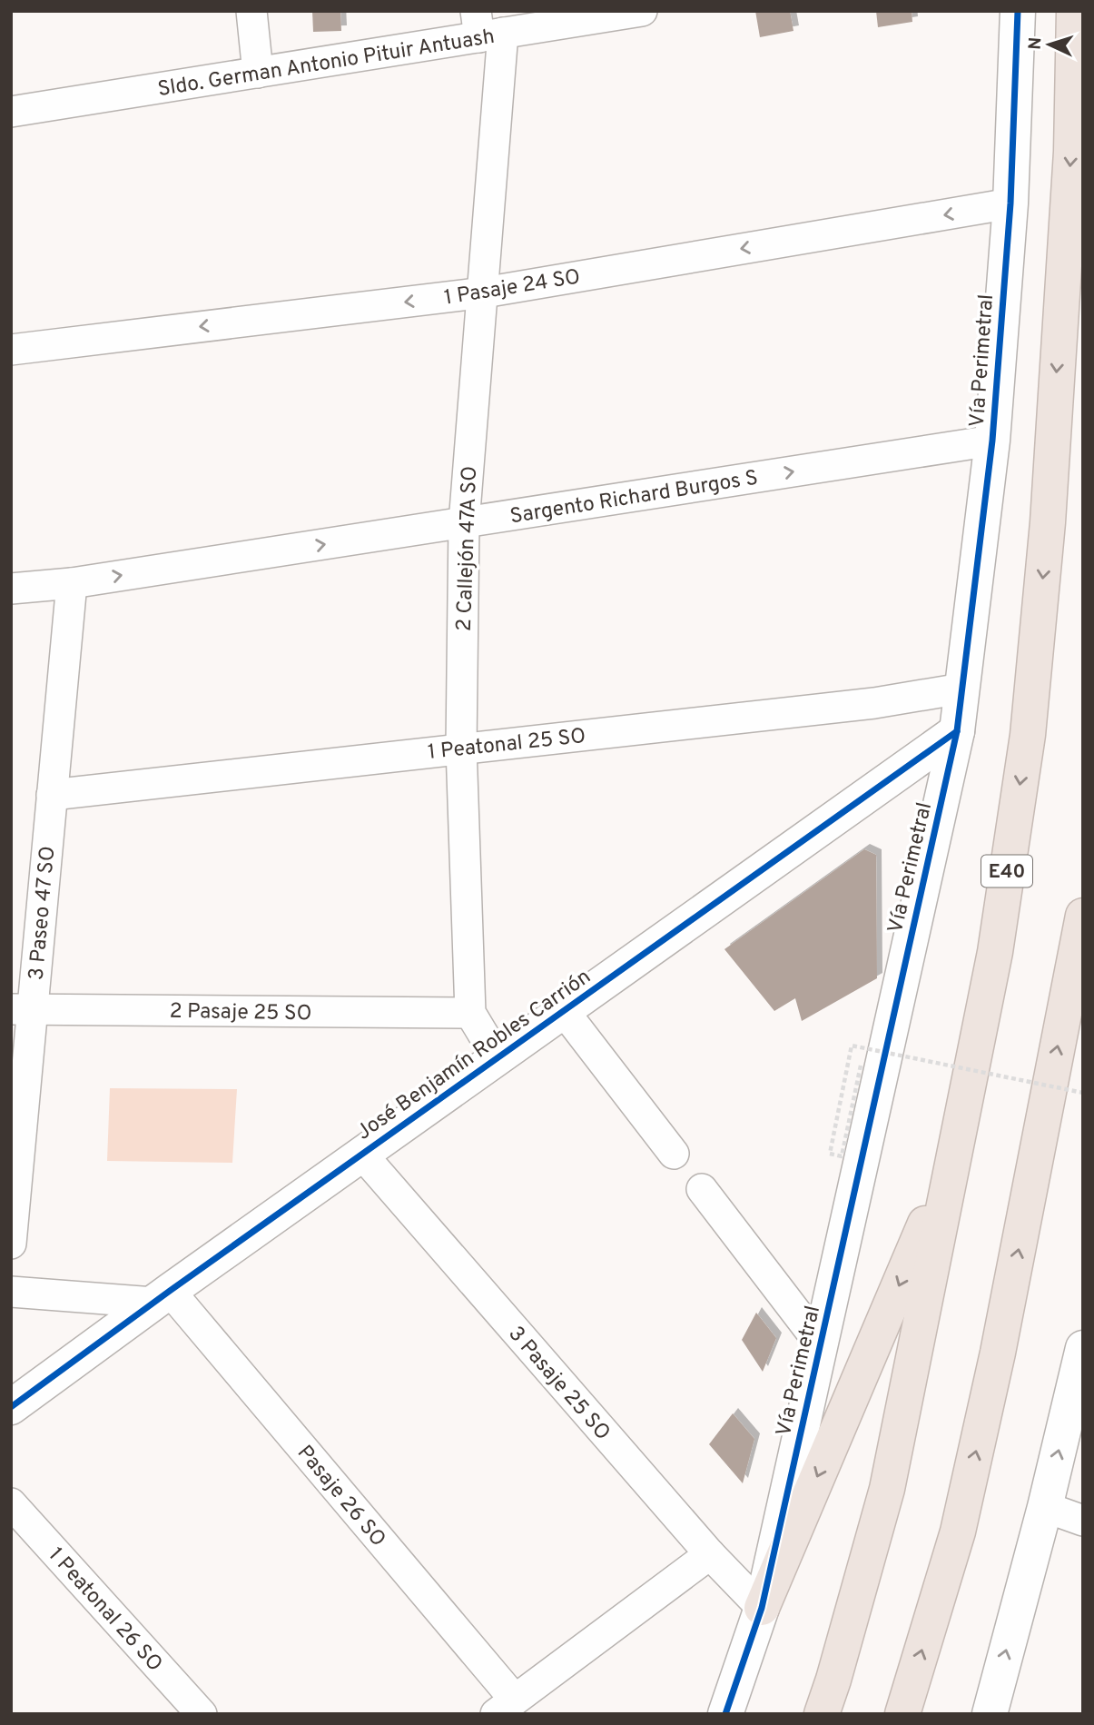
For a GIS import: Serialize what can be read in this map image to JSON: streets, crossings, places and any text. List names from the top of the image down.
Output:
{
  "streets": {
    "highway": ["E40"],
    "street": [
      "Sldo. German Antonio Pituir Antuash",
      "1 Pasaje 24 SO",
      "Vía Perimetral",
      "Sargento Richard Burgos S",
      "2 Callejón 47A SO",
      "1 Peatonal 25 SO",
      "3 Paseo 47 SO",
      "2 Pasaje 25 SO",
      "José Benjamín Robles Carrión",
      "3 Pasaje 25 SO",
      "Pasaje 26 SO",
      "1 Peatonal 26 SO"
    ]
  },
  "crossings": [
    ["Sldo. German Antonio Pituir Antuash", "2 Callejón 47A SO"],
    ["1 Pasaje 24 SO", "Vía Perimetral"],
    ["1 Pasaje 24 SO", "2 Callejón 47A SO"],
    ["Vía Perimetral", "Sargento Richard Burgos S"],
    ["Vía Perimetral", "1 Peatonal 25 SO"],
    ["Vía Perimetral", "José Benjamín Robles Carrión"],
    ["Vía Perimetral", "3 Pasaje 25 SO"],
    ["Sargento Richard Burgos S", "2 Callejón 47A SO"],
    ["Sargento Richard Burgos S", "3 Paseo 47 SO"],
    ["2 Callejón 47A SO", "1 Peatonal 25 SO"],
    ["2 Callejón 47A SO", "2 Pasaje 25 SO"],
    ["2 Callejón 47A SO", "José Benjamín Robles Carrión"],
    ["1 Peatonal 25 SO", "3 Paseo 47 SO"],
    ["3 Paseo 47 SO", "2 Pasaje 25 SO"],
    ["José Benjamín Robles Carrión", "3 Pasaje 25 SO"],
    ["José Benjamín Robles Carrión", "Pasaje 26 SO"]
  ],
  "one_way": ["1 Pasaje 24 SO", "Sargento Richard Burgos S"],
  "north": "left"
}
